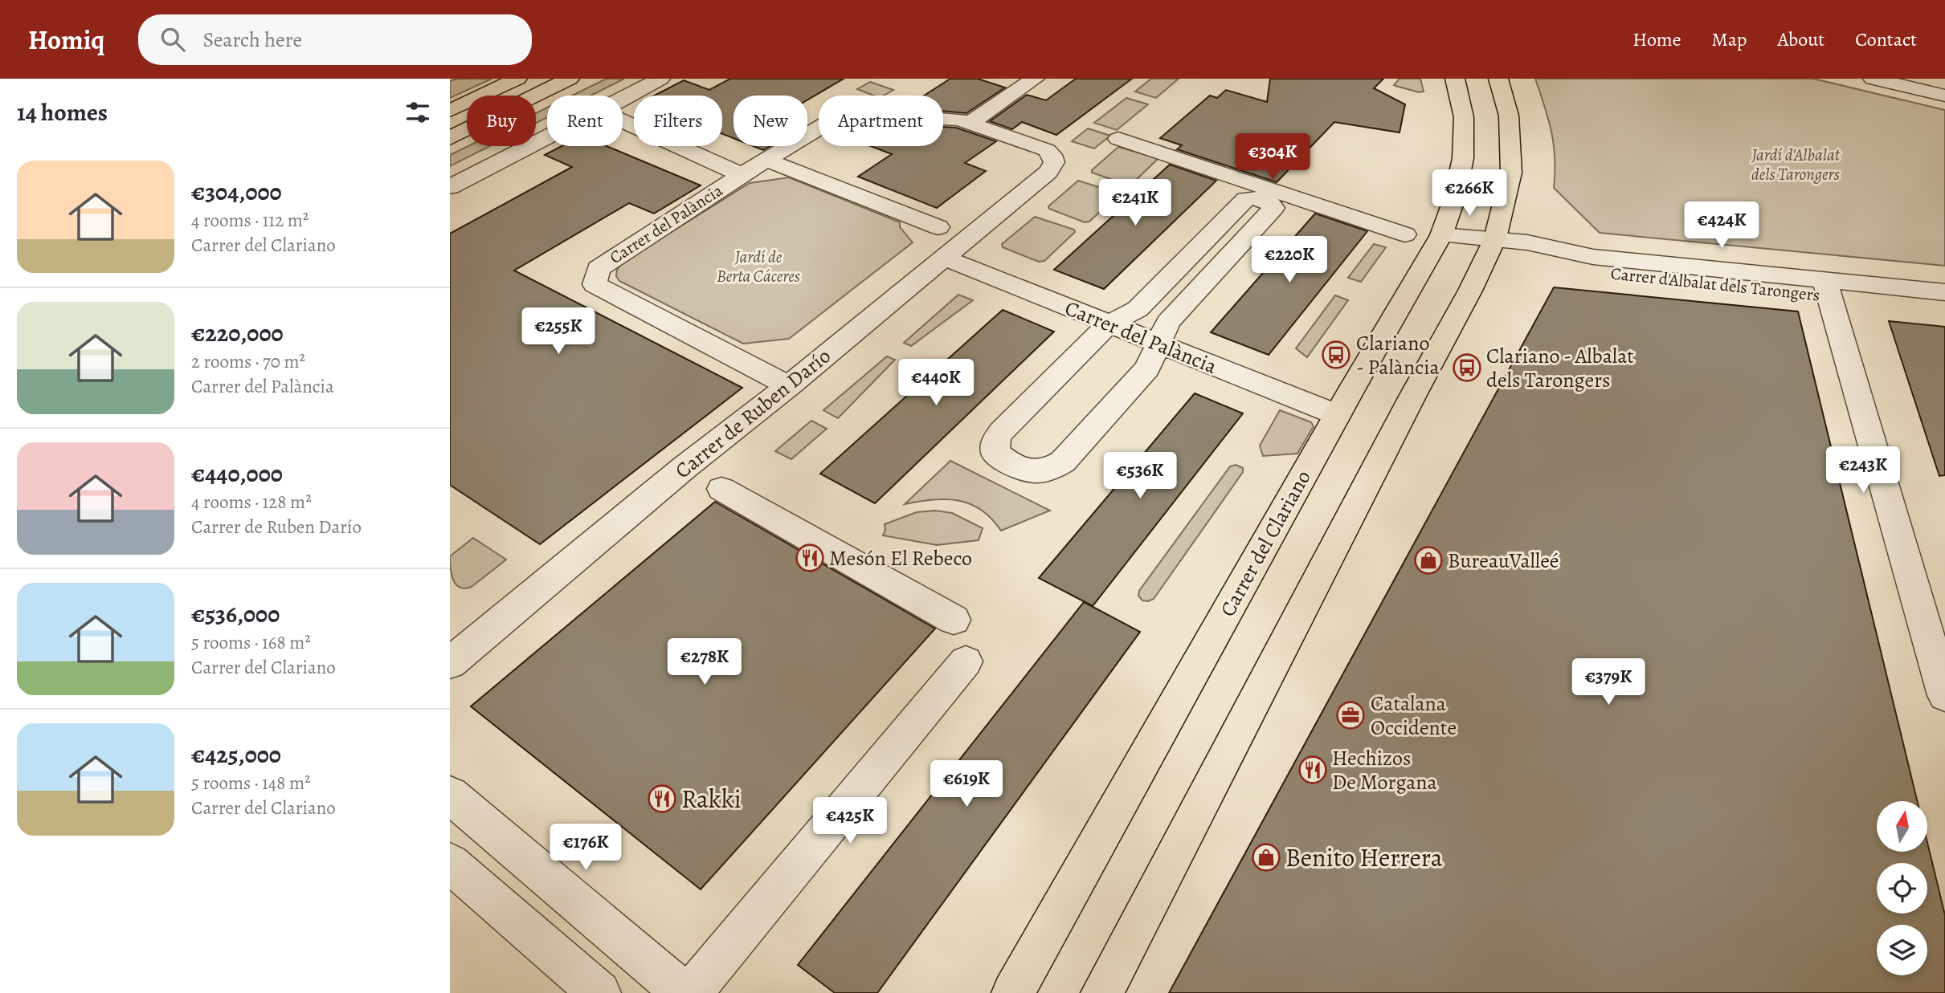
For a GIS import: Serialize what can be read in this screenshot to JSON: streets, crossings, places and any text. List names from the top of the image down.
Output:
{
  "streets": {
    "main road": ["Carrer del Clariano"],
    "street": ["Carrer del Palància", "Carrer d'Albalat dels Tarongers", "Carrer de Ruben Darío"]
  },
  "crossings": [
    ["Carrer del Palància", "Carrer de Ruben Darío"],
    ["Carrer del Palància", "Carrer del Clariano"],
    ["Carrer d'Albalat dels Tarongers", "Carrer del Clariano"]
  ],
  "parks": ["Jardí d'Albalat dels Tarongers", "Jardí de Berta Cáceres"],
  "places": {
    "bus stop": ["Clariano - Palància", "Clariano - Albalat dels Tarongers"],
    "restaurant": ["Mesón El Rebeco", "Hechizos De Morgana", "Rakki"],
    "shop": ["BureauValleé", "Benito Herrera"],
    "office": ["Catalana Occidente"]
  },
  "north": "top",
  "page": {
    "header": "Homiq",
    "search": "Search here",
    "nav": [
      "Home",
      "Map",
      "About",
      "Contact"
    ],
    "heading": "14 homes",
    "chip": [
      "Buy",
      "Rent",
      "Filters",
      "New",
      "Apartment"
    ],
    "price": [
      "€304K",
      "€266K",
      "€241K",
      "€424K",
      "€220K",
      "€255K",
      "€440K",
      "€243K",
      "€536K",
      "€278K",
      "€379K",
      "€619K",
      "€425K",
      "€176K"
    ],
    "list": [
      {
        "name": "€304,000",
        "note": "4 rooms · 112 m² · Carrer del Clariano"
      },
      {
        "name": "€220,000",
        "note": "2 rooms · 70 m² · Carrer del Palància"
      },
      {
        "name": "€440,000",
        "note": "4 rooms · 128 m² · Carrer de Ruben Darío"
      },
      {
        "name": "€536,000",
        "note": "5 rooms · 168 m² · Carrer del Clariano"
      },
      {
        "name": "€425,000",
        "note": "5 rooms · 148 m² · Carrer del Clariano"
      }
    ]
  }
}
